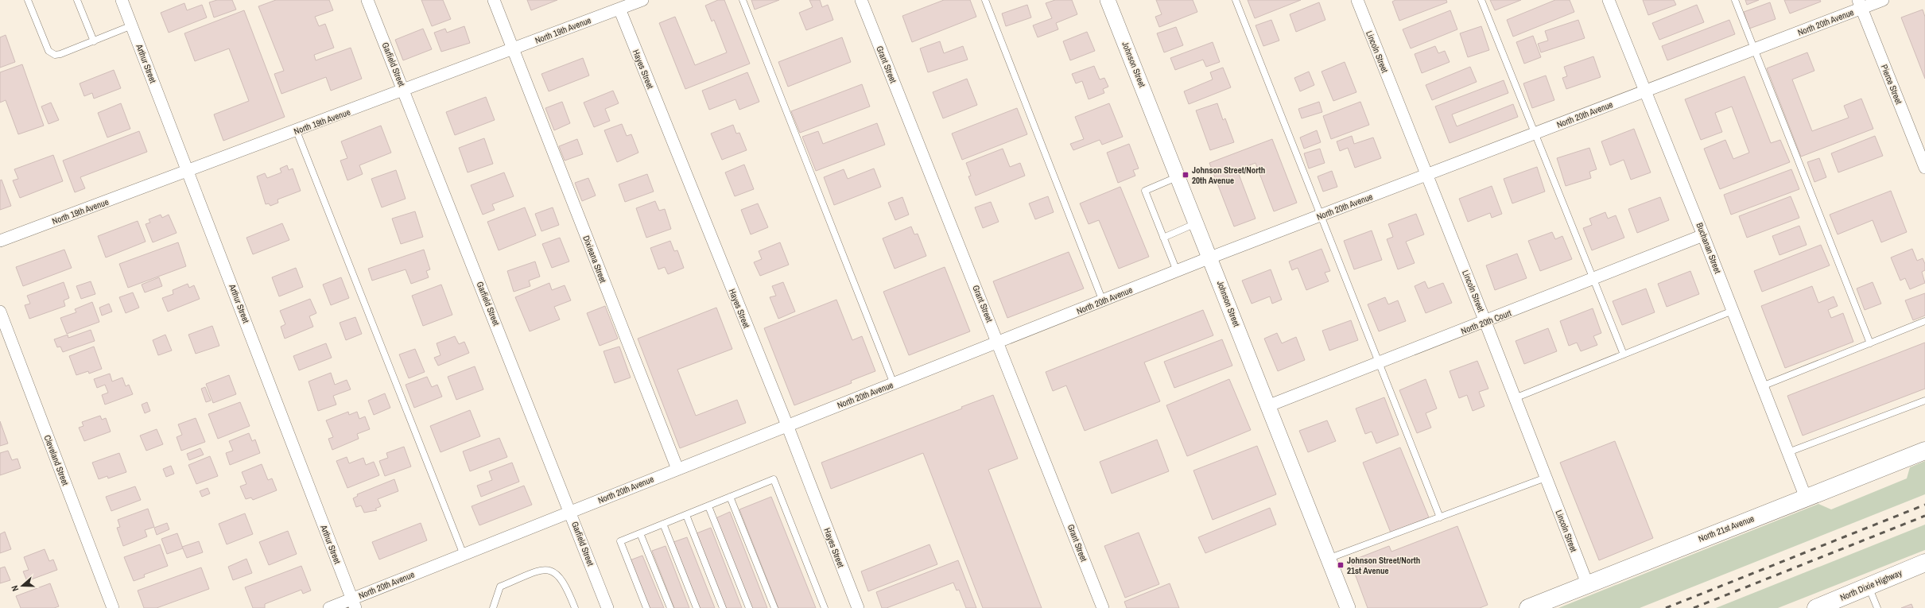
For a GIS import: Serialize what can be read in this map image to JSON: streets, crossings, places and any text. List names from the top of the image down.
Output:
{
  "streets": {
    "main road": ["North 21st Avenue", "North Dixie Highway"],
    "street": [
      "North 20th Avenue",
      "North 19th Avenue",
      "Lincoln Street",
      "Arthur Street",
      "Garfield Street",
      "Grant Street",
      "Johnson Street",
      "Hayes Street",
      "Pierce Street",
      "Buchanan Street",
      "Dixieana Street",
      "North 20th Court",
      "Cleveland Street"
    ]
  },
  "crossings": [
    ["North 20th Avenue", "Lincoln Street"],
    ["North 20th Avenue", "Arthur Street"],
    ["North 20th Avenue", "Garfield Street"],
    ["North 20th Avenue", "Grant Street"],
    ["North 20th Avenue", "Johnson Street"],
    ["North 20th Avenue", "Hayes Street"],
    ["North 20th Avenue", "Pierce Street"],
    ["North 20th Avenue", "Buchanan Street"],
    ["North 20th Avenue", "Dixieana Street"],
    ["North 19th Avenue", "Arthur Street"],
    ["North 19th Avenue", "Garfield Street"],
    ["North 19th Avenue", "Hayes Street"],
    ["North 19th Avenue", "Dixieana Street"],
    ["Lincoln Street", "North 20th Court"],
    ["Lincoln Street", "North 21st Avenue"],
    ["Johnson Street", "North 20th Court"],
    ["Buchanan Street", "North 20th Court"],
    ["Buchanan Street", "North 21st Avenue"]
  ],
  "places": {
    "transit": ["Johnson Street/North 20th Avenue", "Johnson Street/North 21st Avenue"]
  },
  "north": "left"
}
